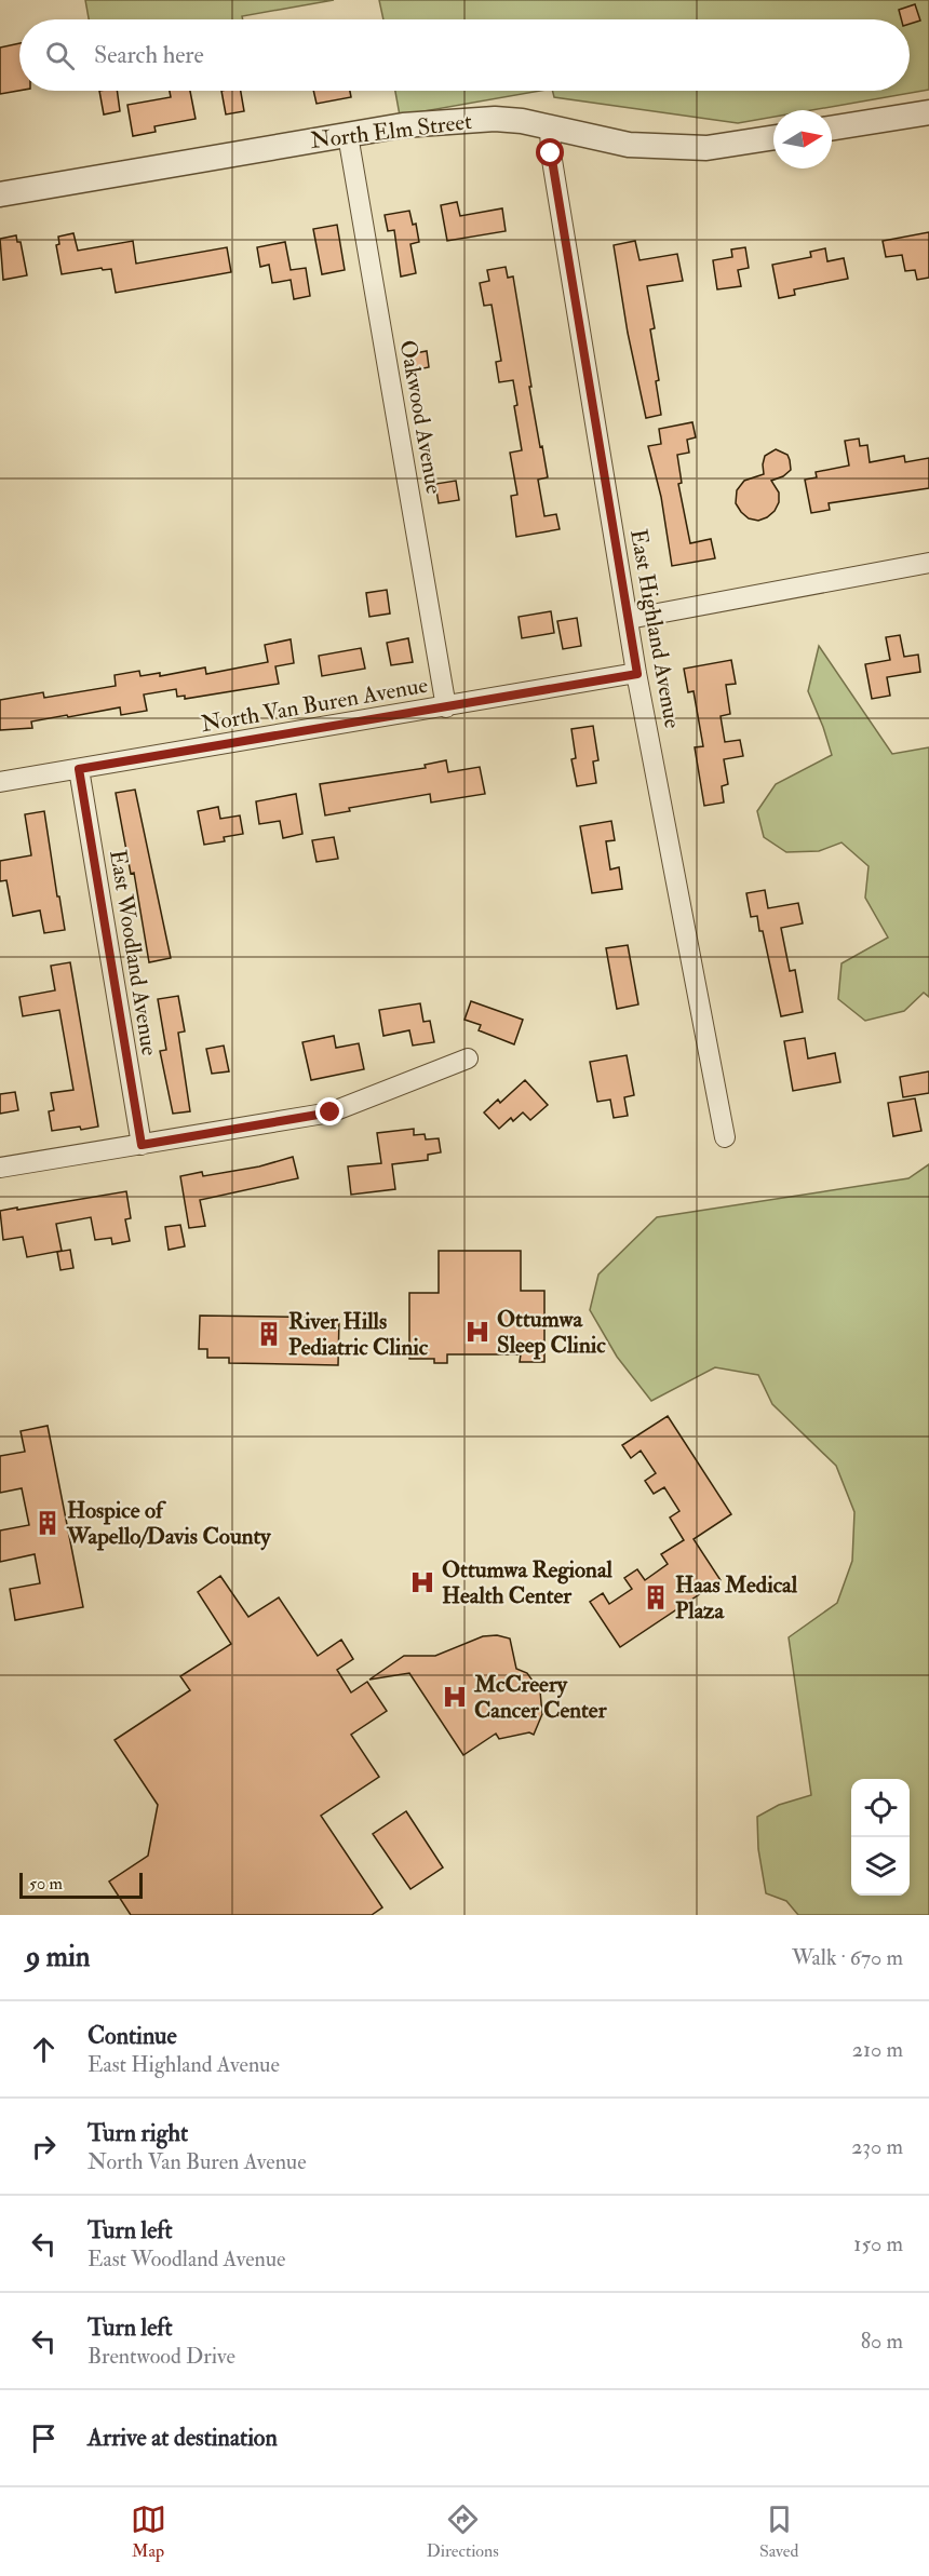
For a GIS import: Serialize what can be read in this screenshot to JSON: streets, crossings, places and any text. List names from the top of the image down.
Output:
{
  "streets": {
    "street": [
      "North Elm Street",
      "Oakwood Avenue",
      "East Highland Avenue",
      "North Van Buren Avenue",
      "East Woodland Avenue"
    ]
  },
  "crossings": [
    ["North Elm Street", "Oakwood Avenue"],
    ["North Elm Street", "East Highland Avenue"],
    ["Oakwood Avenue", "North Van Buren Avenue"],
    ["East Highland Avenue", "North Van Buren Avenue"],
    ["North Van Buren Avenue", "East Woodland Avenue"]
  ],
  "places": {
    "hospital": ["Ottumwa Sleep Clinic", "Ottumwa Regional Health Center", "McCreery Cancer Center"],
    "building": ["River Hills Pediatric Clinic", "Hospice of Wapello/Davis County", "Haas Medical Plaza"]
  },
  "scale_bar": "50 m",
  "north": "right",
  "page": {
    "search": "Search here",
    "scale": "50 m",
    "heading": ["9 min", "Walk · 670 m"],
    "list": [
      ["Continue", "East Highland Avenue", "210 m"],
      ["Turn right", "North Van Buren Avenue", "230 m"],
      ["Turn left", "East Woodland Avenue", "150 m"],
      ["Turn left", "Brentwood Drive", "80 m"],
      "Arrive at destination"
    ],
    "nav": ["Map", "Directions", "Saved"]
  }
}
